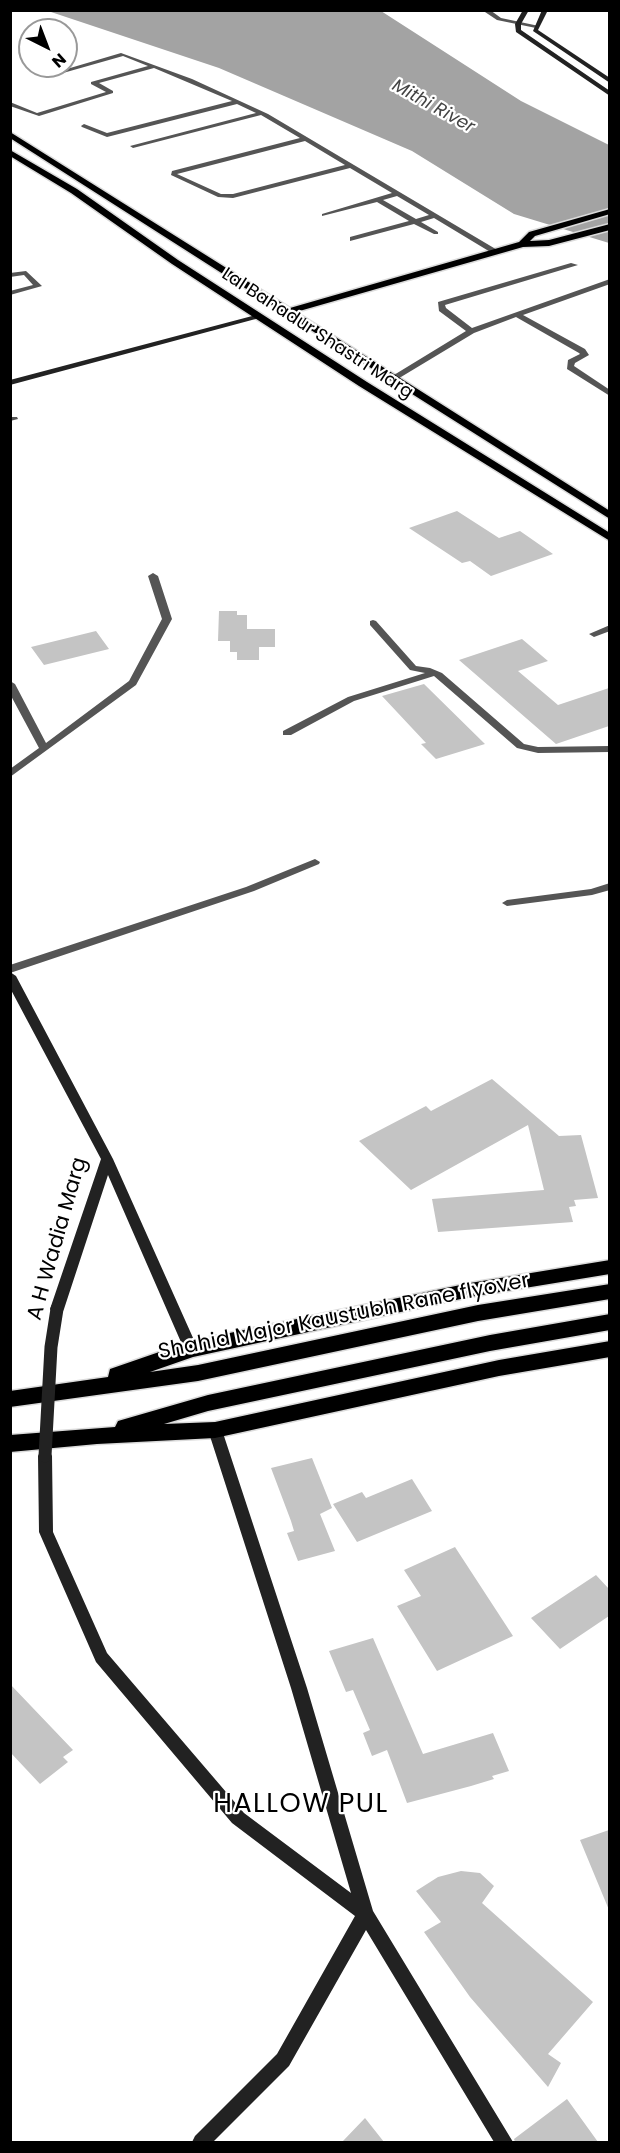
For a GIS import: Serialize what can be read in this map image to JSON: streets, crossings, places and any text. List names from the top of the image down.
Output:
{
  "streets": {
    "highway": ["Shahid Major Kaustubh Rane flyover"],
    "main road": ["Lal Bahadur Shastri Marg"],
    "street": ["A H Wadia Marg"]
  },
  "districts": ["HALLOW PUL"],
  "water": ["Mithi River"],
  "north": "bottom right"
}
